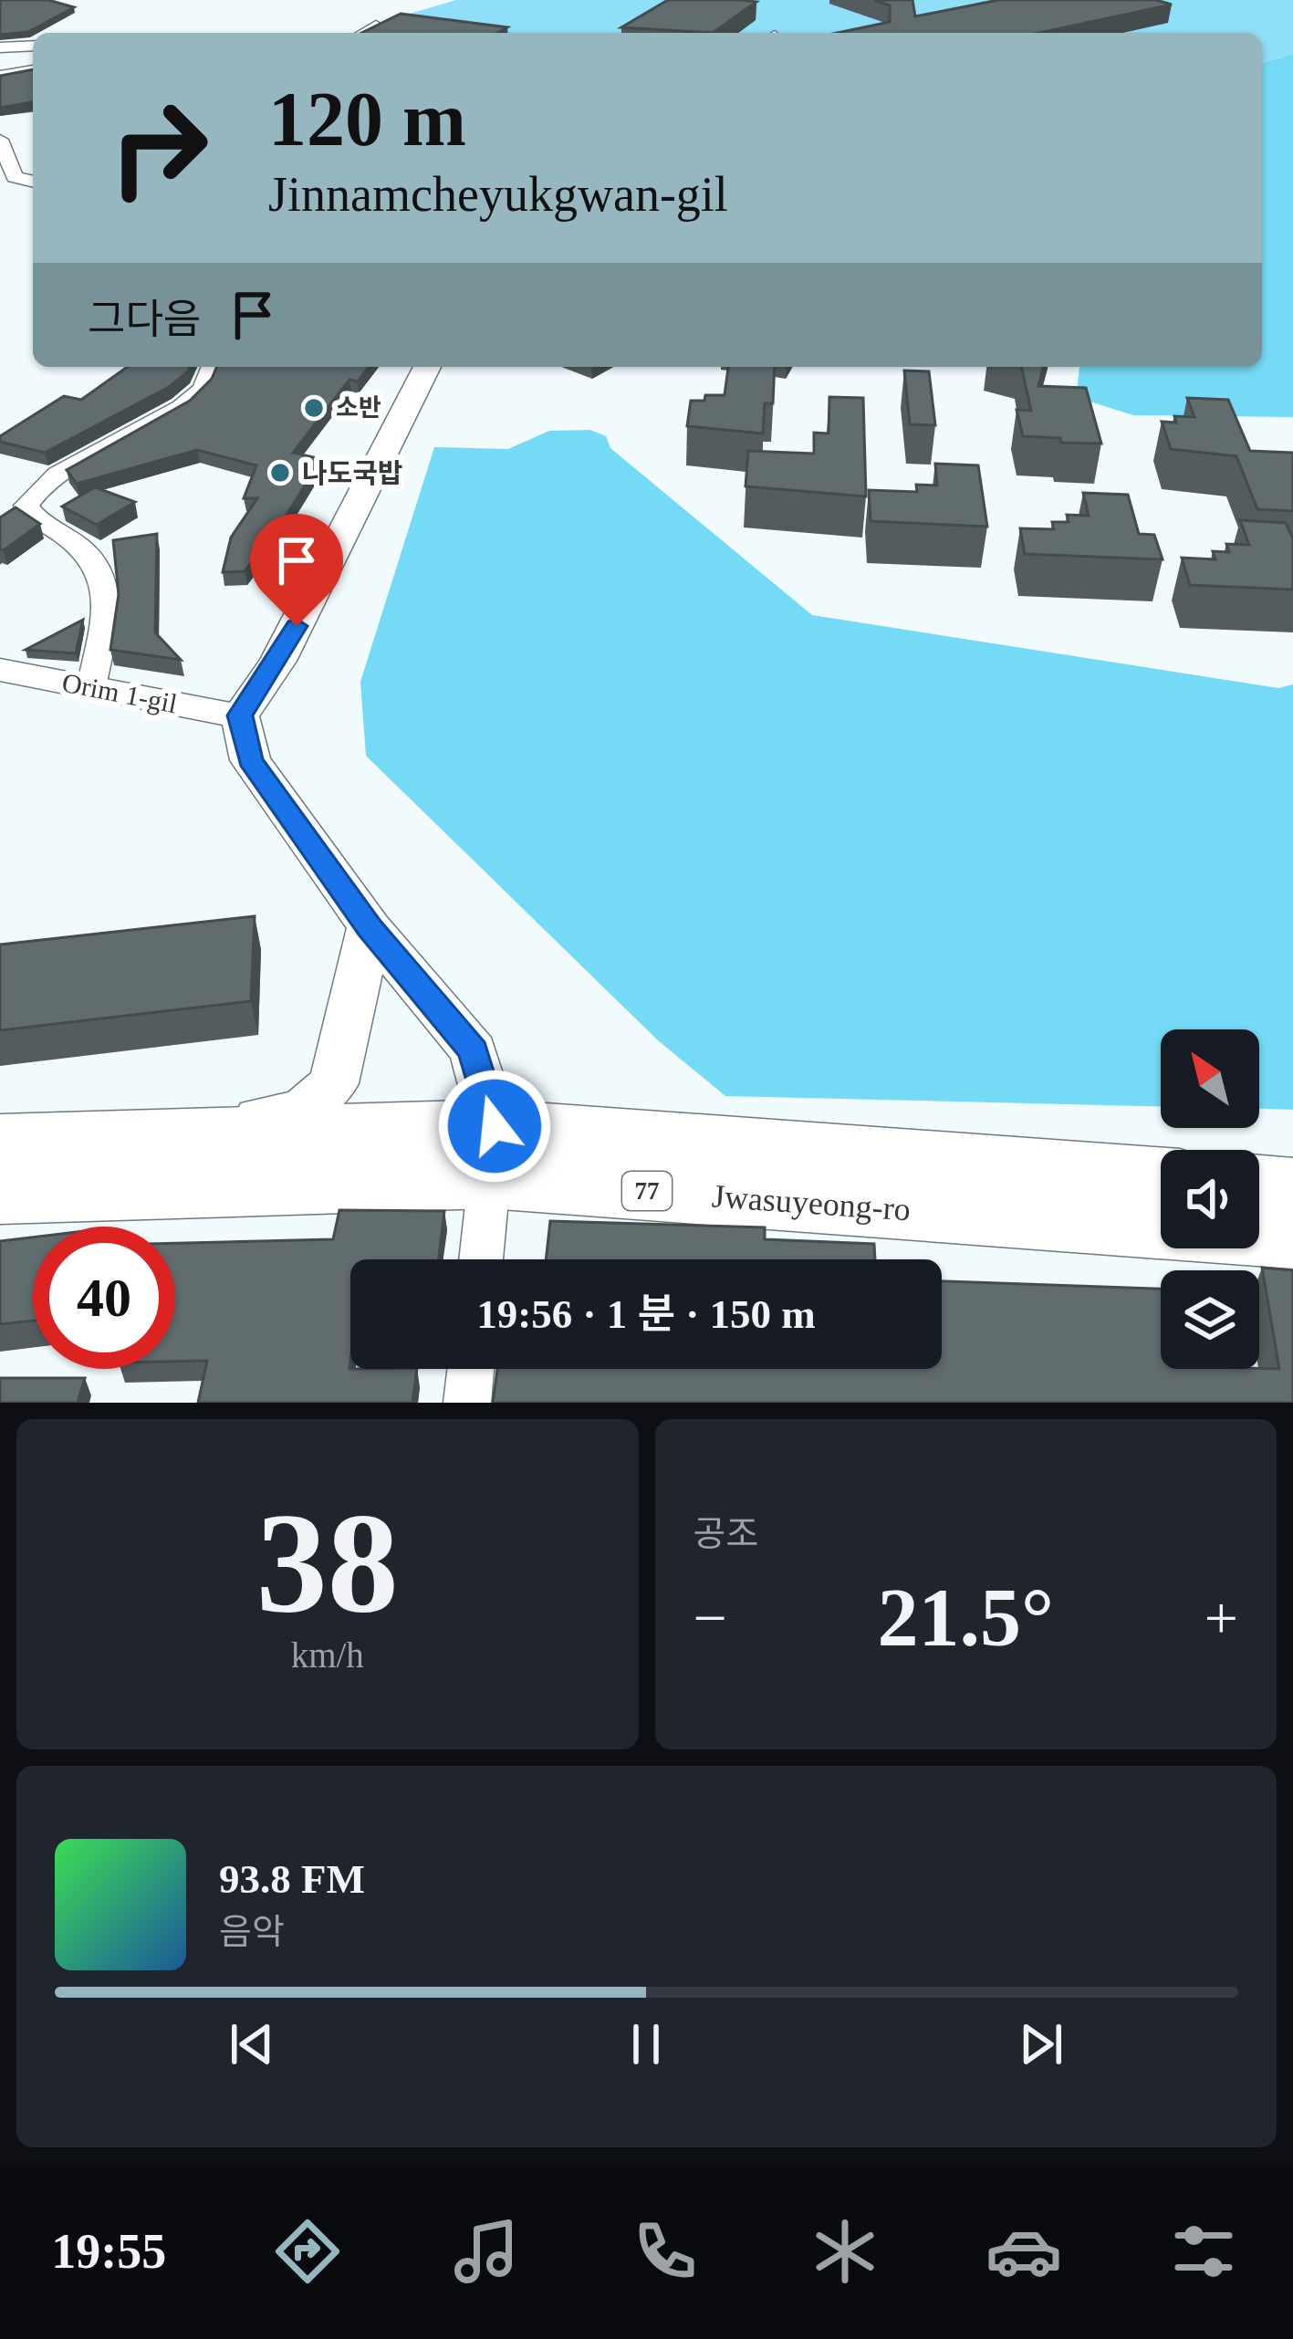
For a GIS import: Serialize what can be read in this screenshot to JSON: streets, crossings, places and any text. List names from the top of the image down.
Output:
{
  "streets": {
    "main road": ["77", "Jwasuyeong-ro"],
    "street": ["Orim 1-gil"]
  },
  "places": ["소반", "나도국밥"],
  "north": "top left",
  "page": {
    "turn": ["120 m", "Jinnamcheyukgwan-gil"],
    "then": "그다음",
    "limit": "40",
    "trip": "19:56 · 1 분 · 150 m",
    "tile": [
      ["38", "km/h"],
      "공조"
    ],
    "heat": ["−", "21.5°", "+"],
    "song": ["93.8 FM", "음악"],
    "tabs": "19:55"
  }
}
